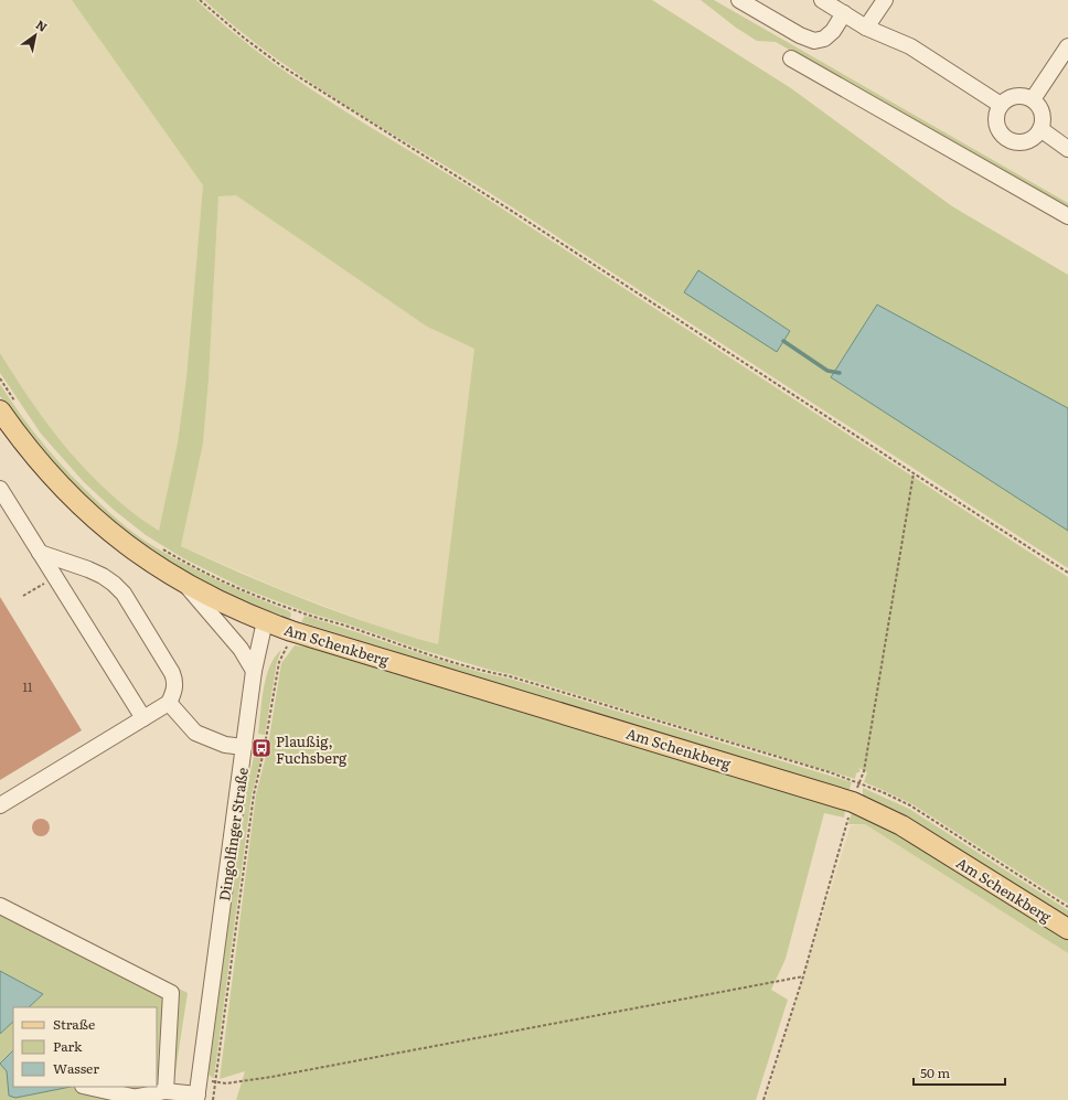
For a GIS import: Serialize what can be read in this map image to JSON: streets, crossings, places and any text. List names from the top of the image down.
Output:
{
  "streets": {
    "main road": ["Am Schenkberg"],
    "street": ["Dingolfinger Straße"]
  },
  "crossings": [
    ["Am Schenkberg", "Dingolfinger Straße"]
  ],
  "places": {
    "bus stop": ["Plaußig, Fuchsberg"]
  },
  "house_numbers": ["11"],
  "legend": ["Straße", "Park", "Wasser"],
  "scale_bar": "50 m",
  "north": "top right"
}
